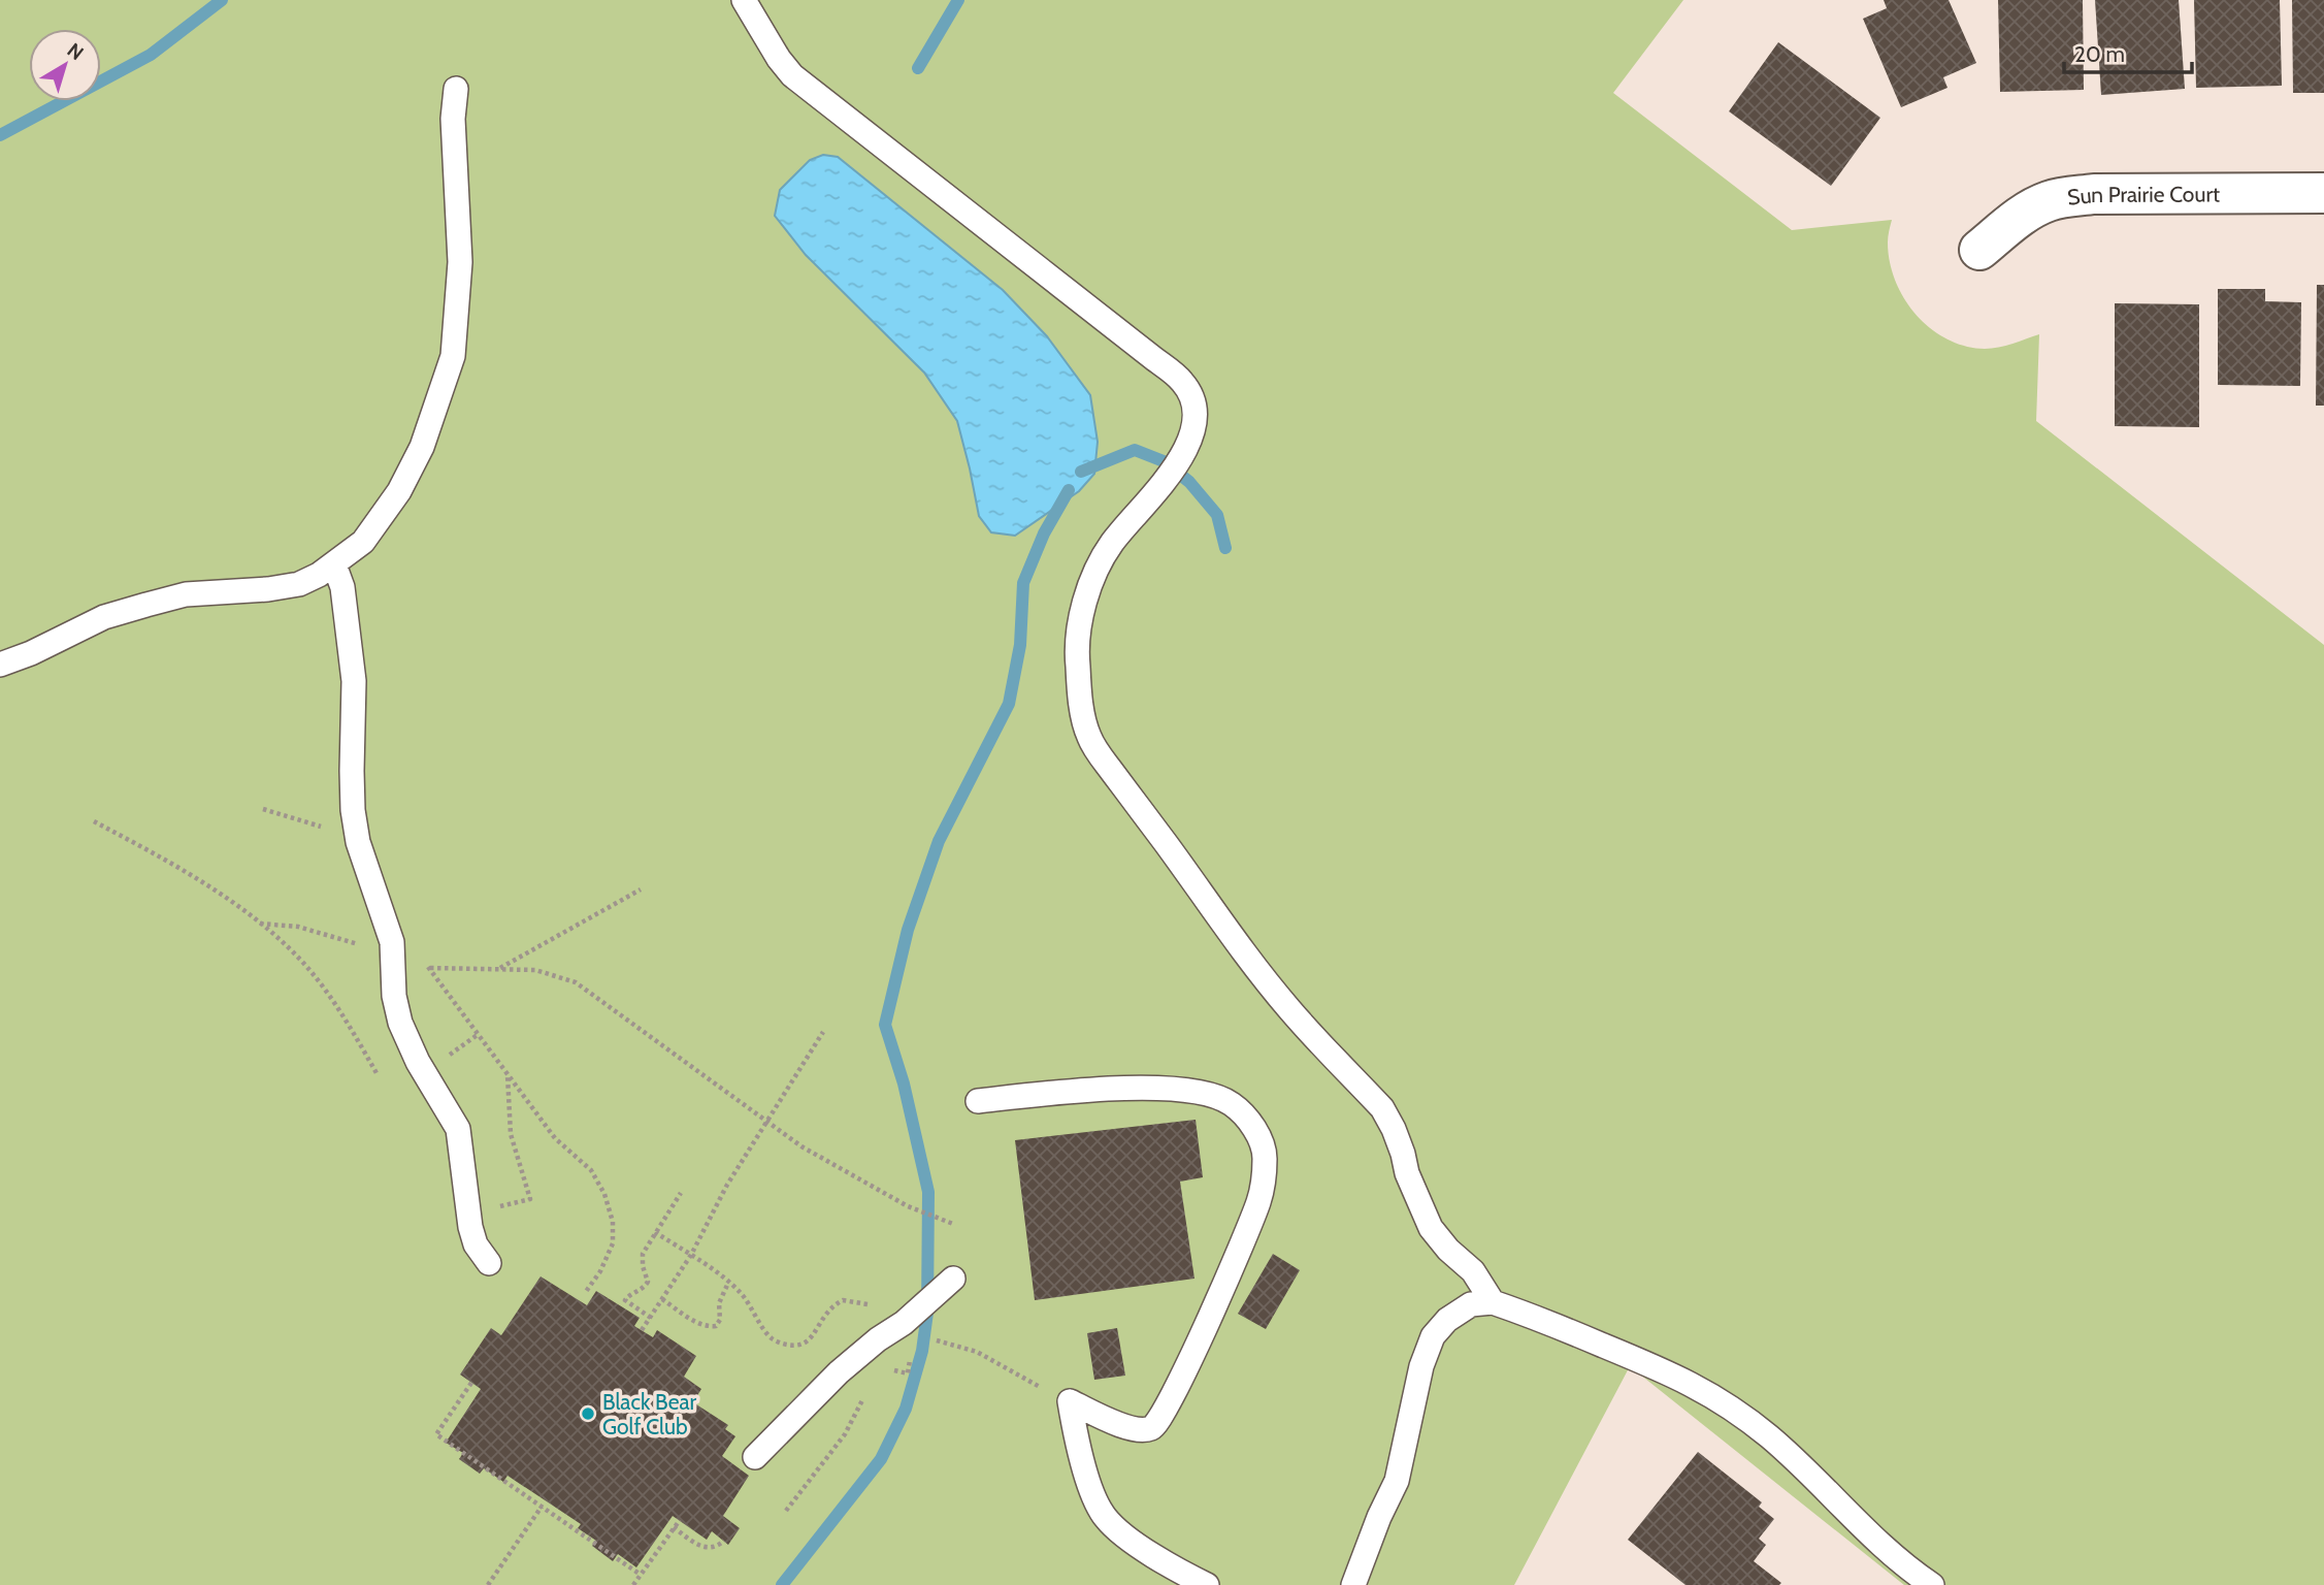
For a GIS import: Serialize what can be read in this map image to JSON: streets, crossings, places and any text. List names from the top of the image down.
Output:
{
  "streets": {
    "street": ["Sun Prairie Court"]
  },
  "places": ["Black Bear Golf Club"],
  "scale_bar": "20 m",
  "north": "top right"
}
